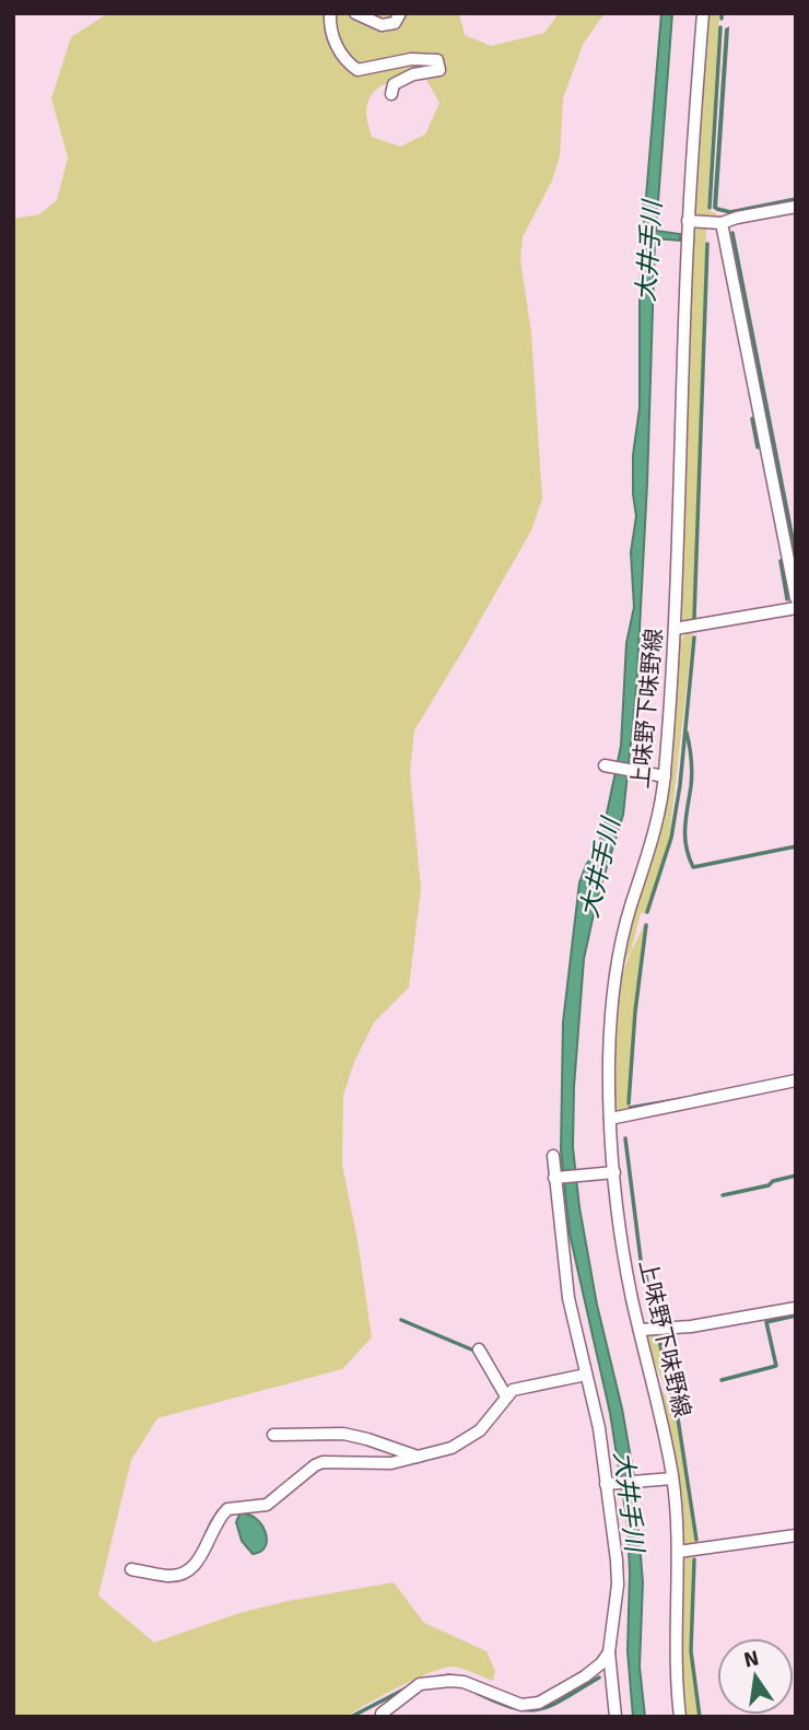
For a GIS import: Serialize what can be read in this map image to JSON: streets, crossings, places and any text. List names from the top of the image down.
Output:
{
  "streets": {
    "street": ["上味野下味野線"]
  },
  "water": ["大井手川"],
  "north": "top"
}
